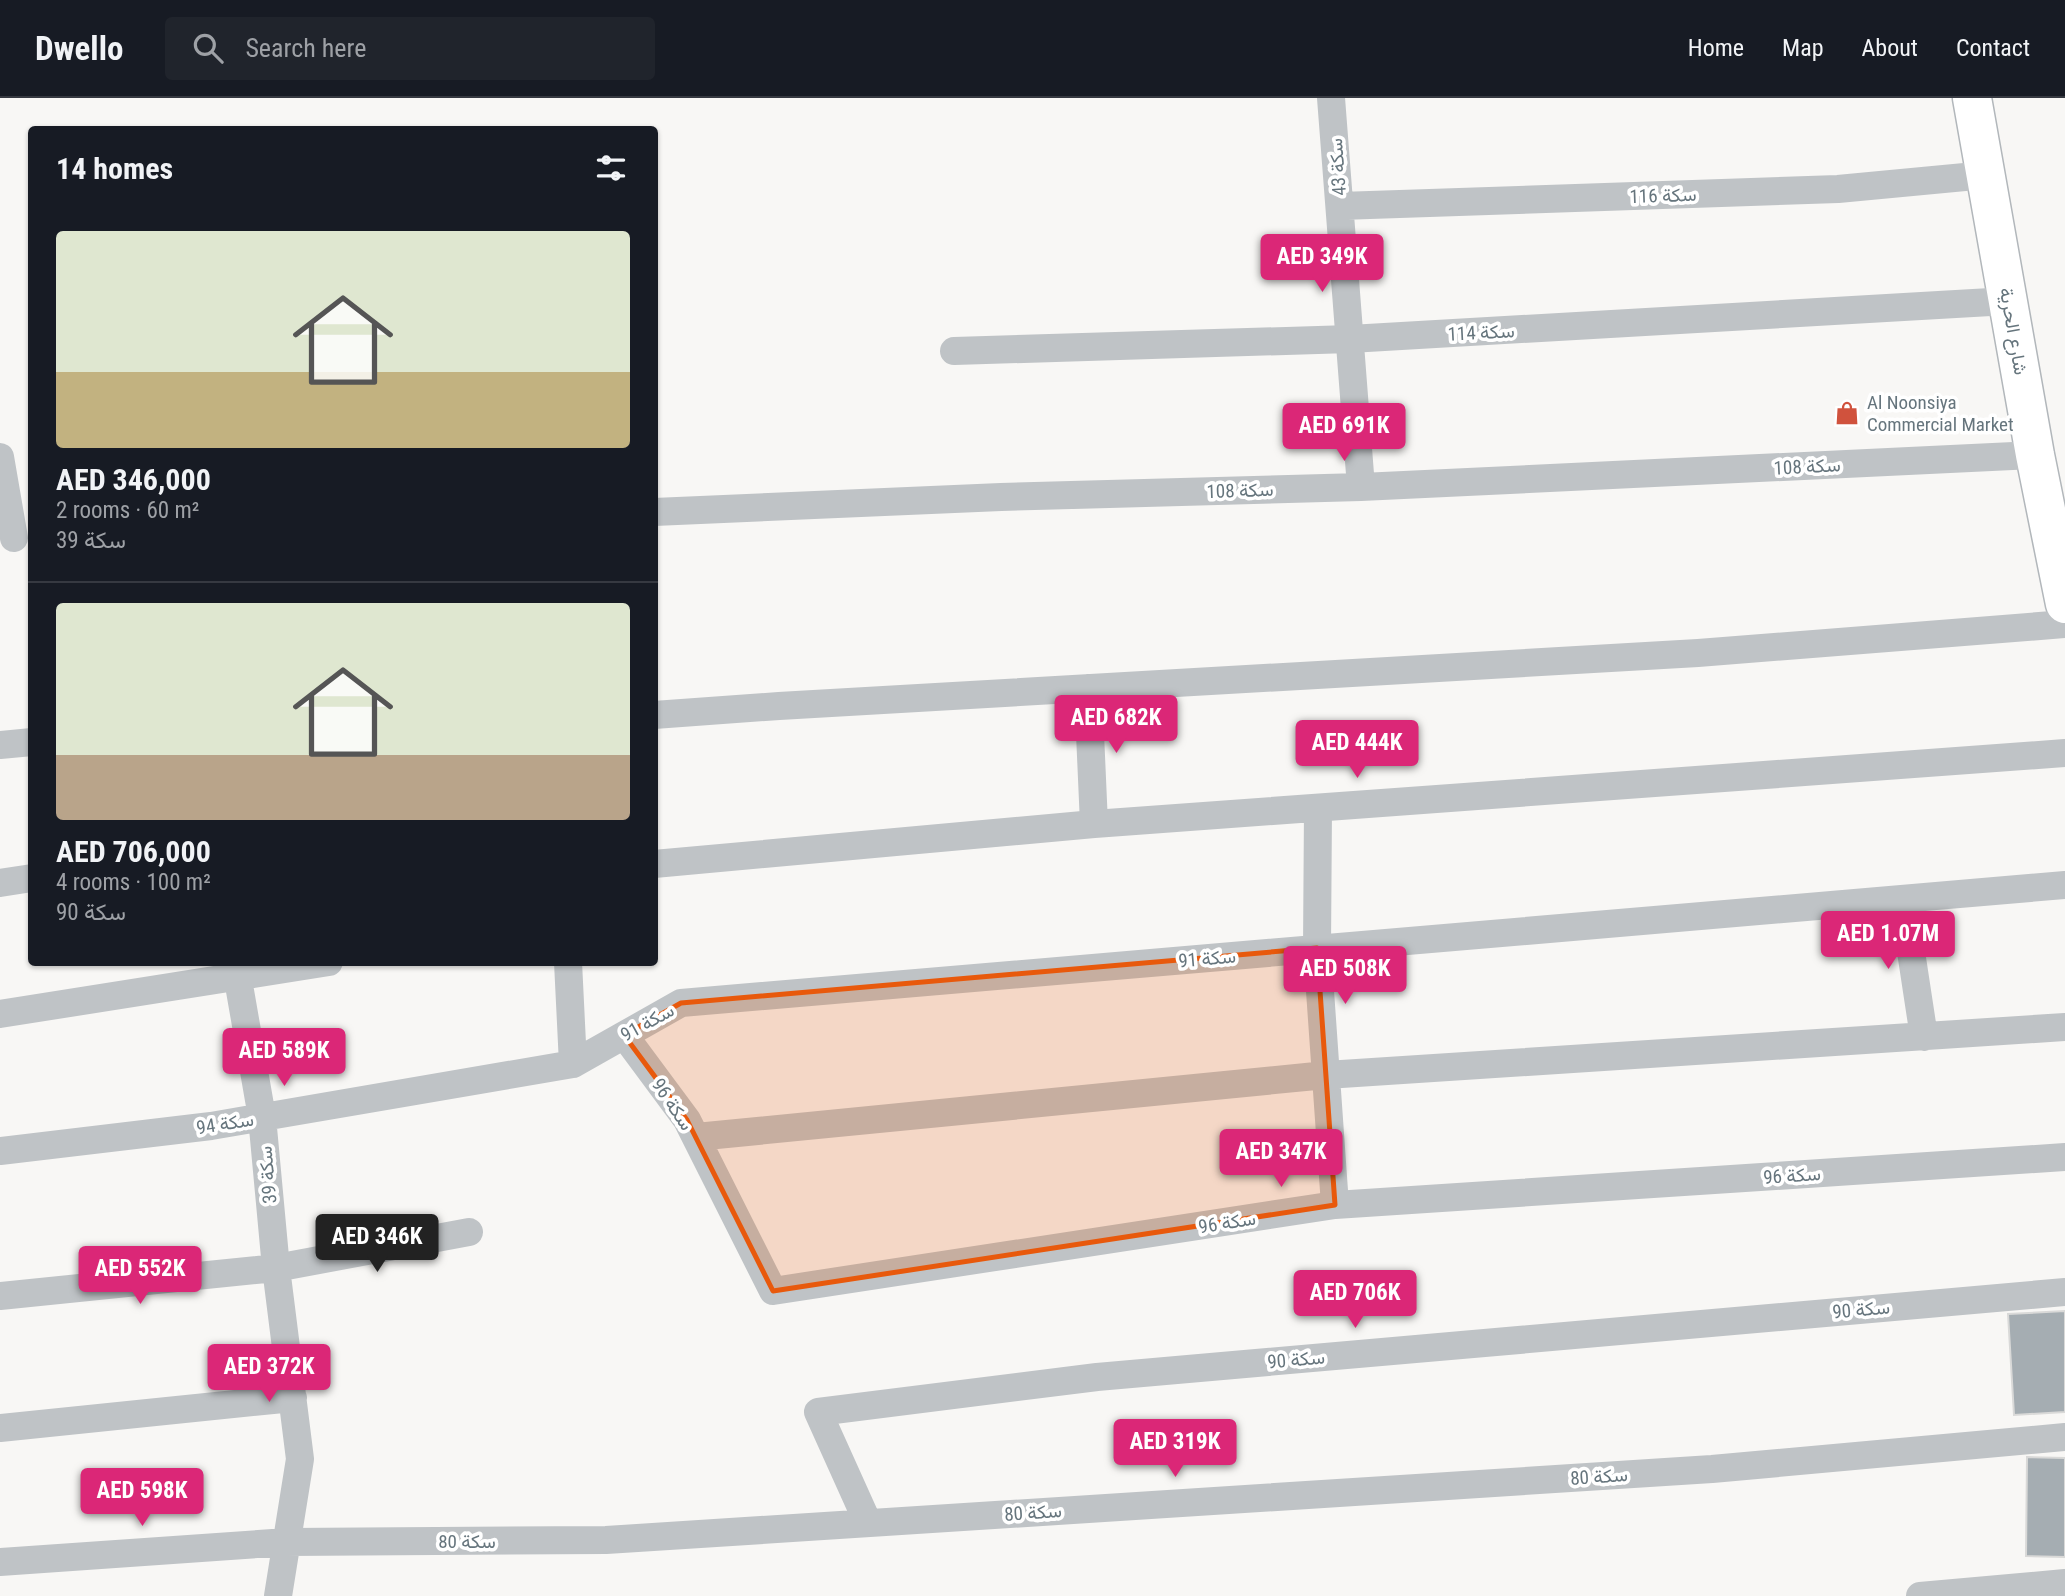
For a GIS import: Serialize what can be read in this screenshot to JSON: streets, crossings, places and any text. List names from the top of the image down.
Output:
{
  "streets": {
    "street": [
      "سكة 43",
      "سكة 116",
      "شارع الحرية",
      "سكة 114",
      "سكة 108",
      "سكة 91",
      "سكة 96",
      "سكة 94",
      "سكة 39",
      "سكة 90",
      "سكة 80"
    ]
  },
  "crossings": [
    ["سكة 43", "سكة 116"],
    ["سكة 43", "سكة 114"],
    ["سكة 43", "سكة 108"],
    ["سكة 116", "شارع الحرية"],
    ["شارع الحرية", "سكة 114"],
    ["شارع الحرية", "سكة 108"],
    ["سكة 91", "سكة 96"],
    ["سكة 91", "سكة 94"],
    ["سكة 94", "سكة 39"],
    ["سكة 39", "سكة 80"],
    ["سكة 90", "سكة 80"]
  ],
  "places": {
    "shop": ["Al Noonsiya Commercial Market"]
  },
  "page": {
    "header": "Dwello",
    "search": "Search here",
    "nav": [
      "Home",
      "Map",
      "About",
      "Contact"
    ],
    "heading": "14 homes",
    "list": [
      {
        "name": "AED 346,000",
        "note": "2 rooms · 60 m² · سكة 39"
      },
      {
        "name": "AED 706,000",
        "note": "4 rooms · 100 m² · سكة 90"
      }
    ],
    "price": [
      "AED 349K",
      "AED 691K",
      "AED 682K",
      "AED 444K",
      "AED 1.07M",
      "AED 508K",
      "AED 589K",
      "AED 347K",
      "AED 346K",
      "AED 552K",
      "AED 706K",
      "AED 372K",
      "AED 319K",
      "AED 598K"
    ]
  }
}
